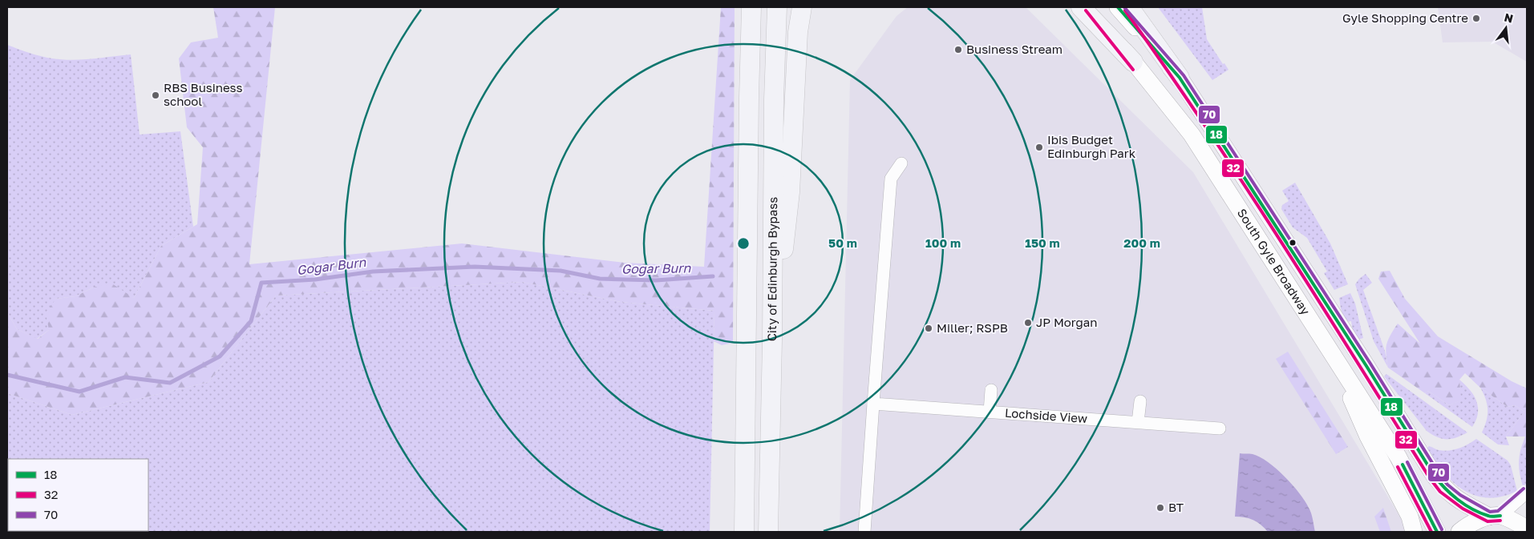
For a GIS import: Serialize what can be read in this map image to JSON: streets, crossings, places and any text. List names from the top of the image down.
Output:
{
  "streets": {
    "main road": ["City of Edinburgh Bypass"],
    "street": ["South Gyle Broadway", "Lochside View"]
  },
  "water": ["Gogar Burn"],
  "places": [
    "Gyle Shopping Centre",
    "Business Stream",
    "RBS Business school",
    "Ibis Budget Edinburgh Park",
    "JP Morgan",
    "Miller; RSPB",
    "BT"
  ],
  "lines": ["transit line 18", "transit line 70", "transit line 32"],
  "legend": ["18", "32", "70"],
  "north": "top",
  "rings": [
    "50 m",
    "100 m",
    "150 m",
    "200 m"
  ]
}
